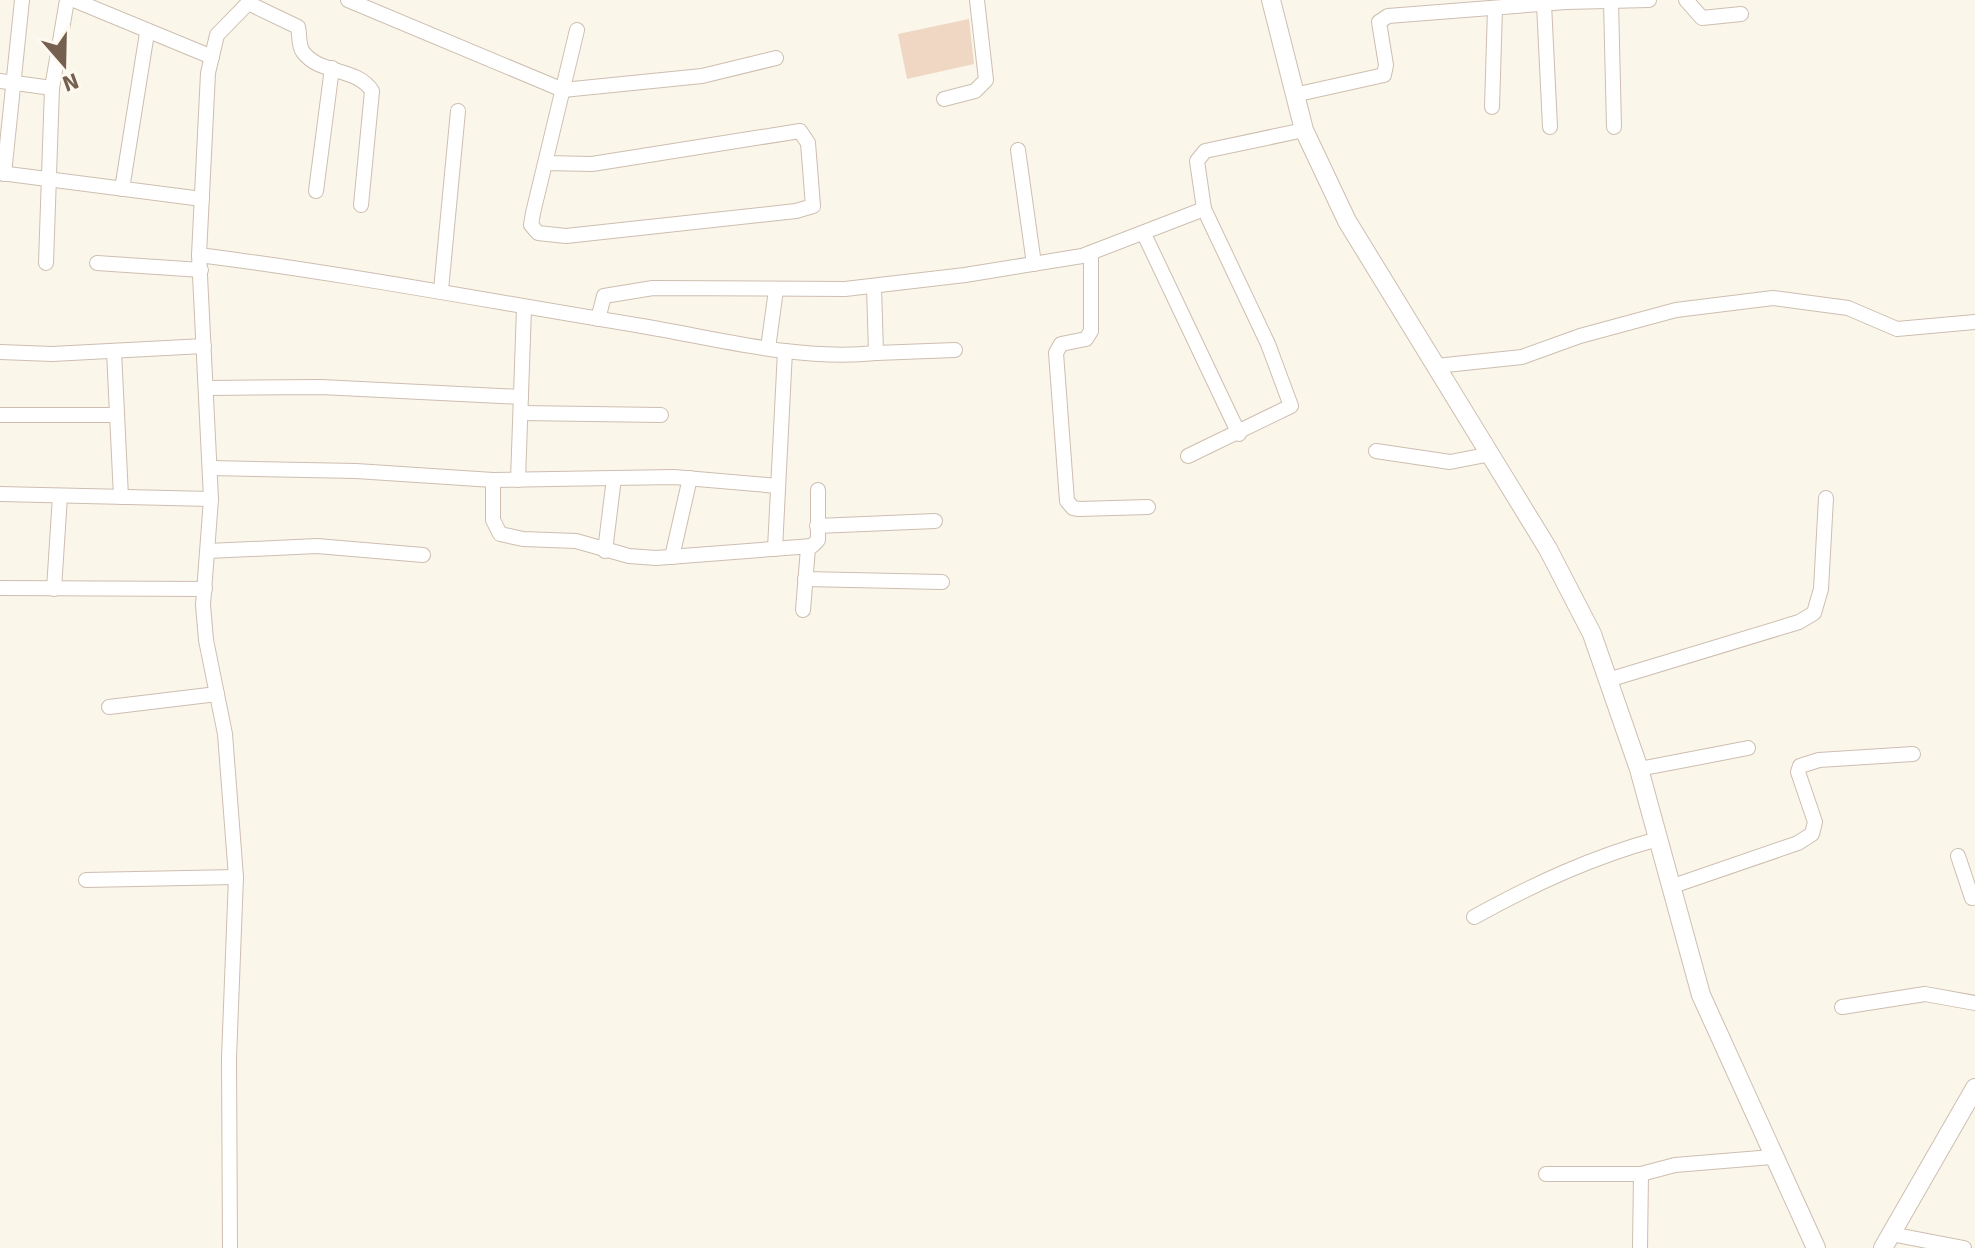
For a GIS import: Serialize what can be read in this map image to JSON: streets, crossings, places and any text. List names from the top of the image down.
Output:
{
  "north": "bottom"
}
